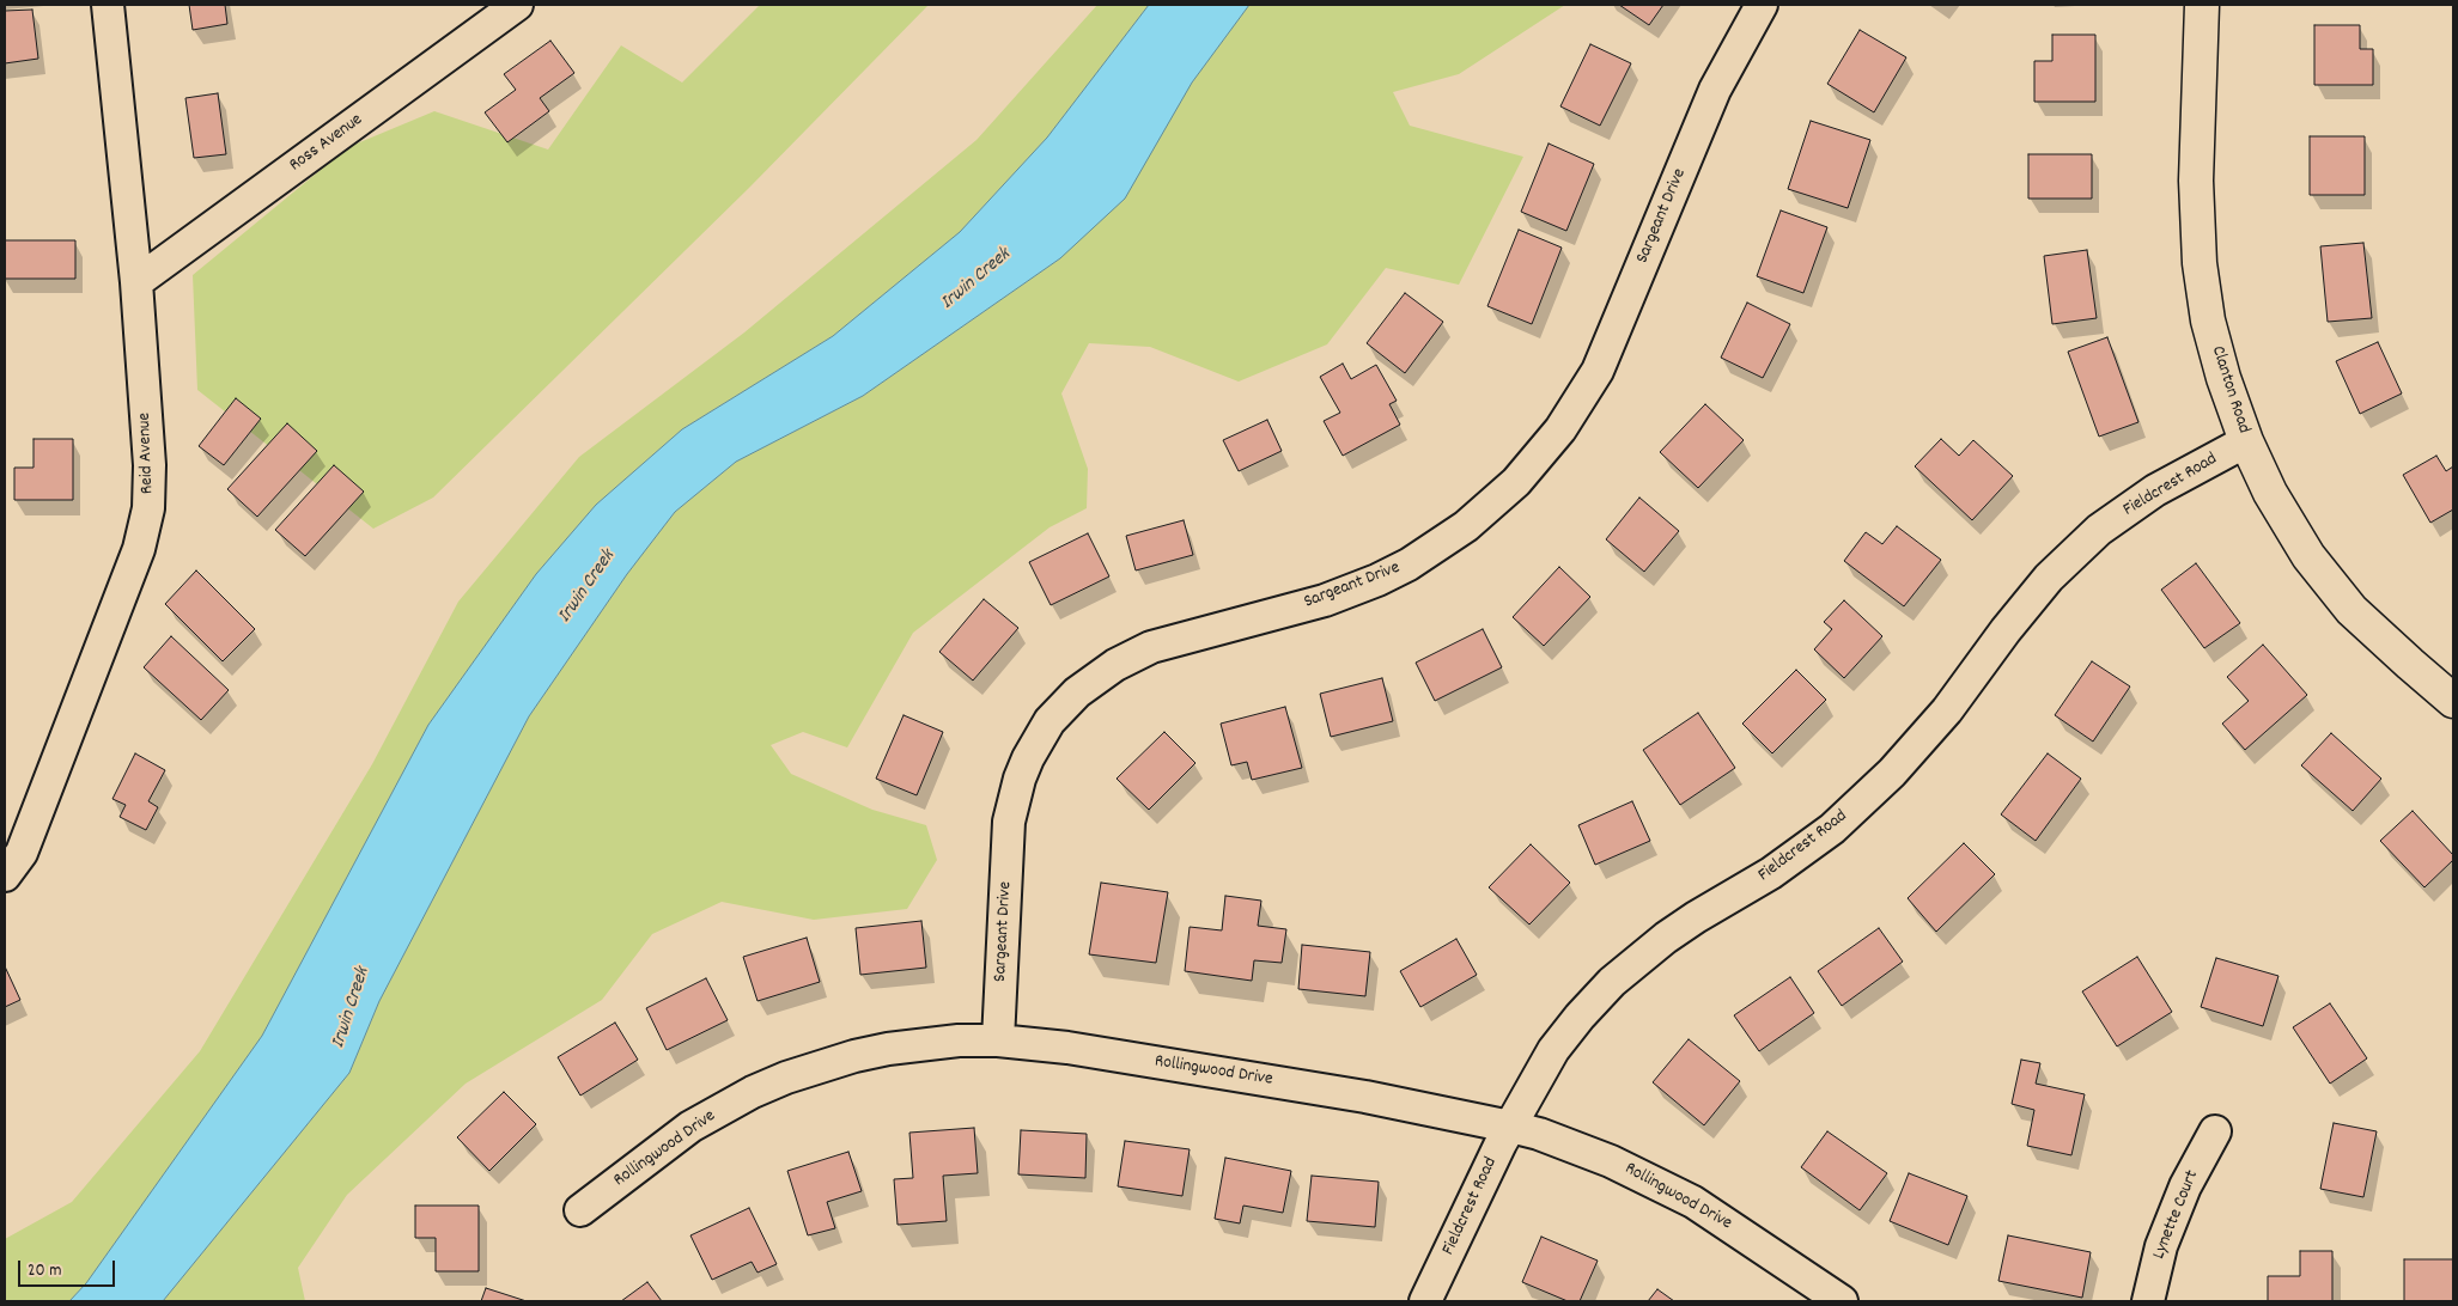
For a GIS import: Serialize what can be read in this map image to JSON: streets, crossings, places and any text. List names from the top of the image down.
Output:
{
  "streets": {
    "main road": ["Clanton Road"],
    "street": [
      "Ross Avenue",
      "Sargeant Drive",
      "Reid Avenue",
      "Fieldcrest Road",
      "Rollingwood Drive",
      "Lynette Court"
    ]
  },
  "crossings": [
    ["Ross Avenue", "Reid Avenue"],
    ["Sargeant Drive", "Rollingwood Drive"],
    ["Clanton Road", "Fieldcrest Road"],
    ["Fieldcrest Road", "Rollingwood Drive"]
  ],
  "water": ["Irwin Creek"],
  "scale_bar": "20 m"
}
